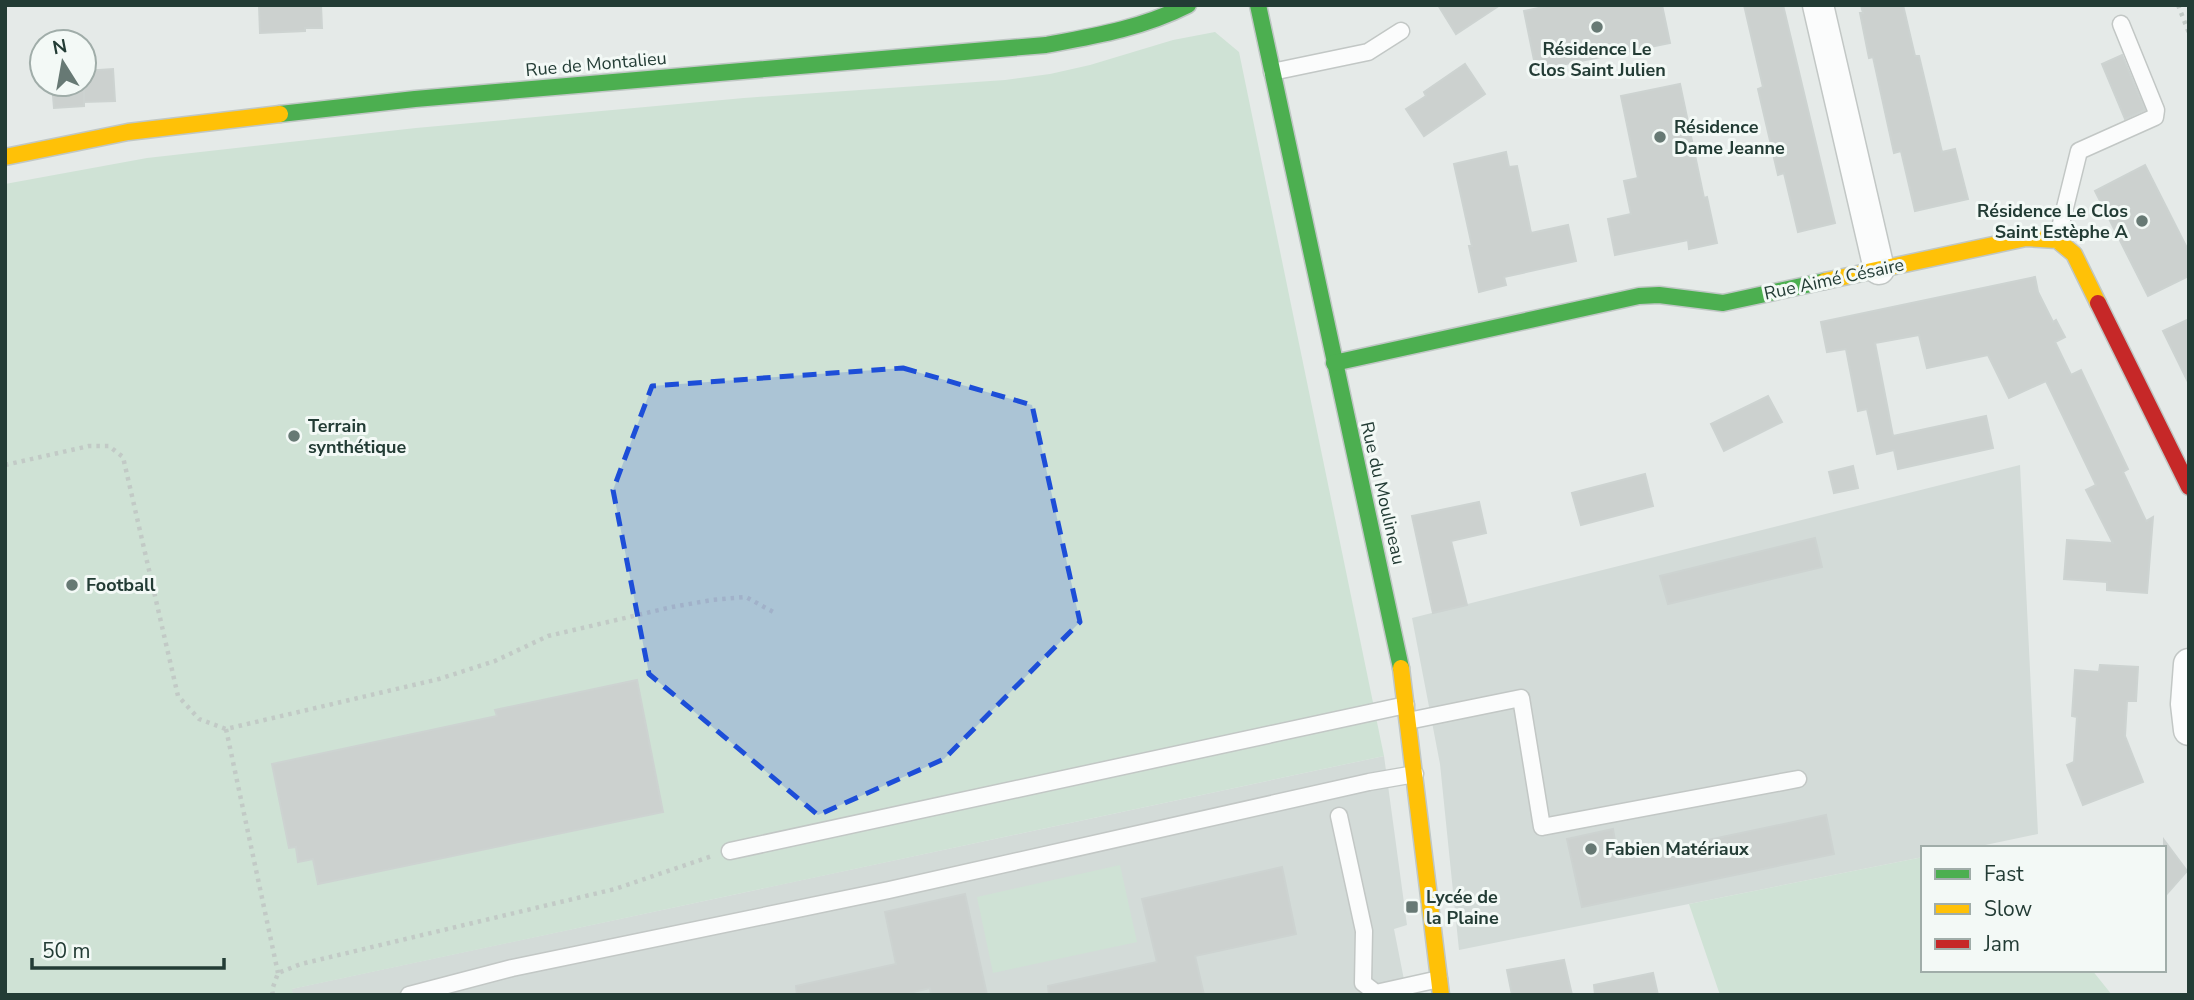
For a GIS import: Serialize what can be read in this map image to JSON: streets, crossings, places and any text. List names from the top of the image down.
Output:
{
  "streets": {
    "street": ["Rue de Montalieu", "Rue Aimé Césaire", "Rue du Moulineau"]
  },
  "crossings": [
    ["Rue Aimé Césaire", "Rue du Moulineau"]
  ],
  "places": {
    "other": [
      "Résidence Le Clos Saint Julien",
      "Résidence Dame Jeanne",
      "Résidence Le Clos Saint Estèphe A",
      "Terrain synthétique",
      "Football",
      "Fabien Matériaux"
    ],
    "transit": ["Lycée de la Plaine"]
  },
  "legend": ["Fast", "Slow", "Jam"],
  "scale_bar": "50 m",
  "north": "top"
}
